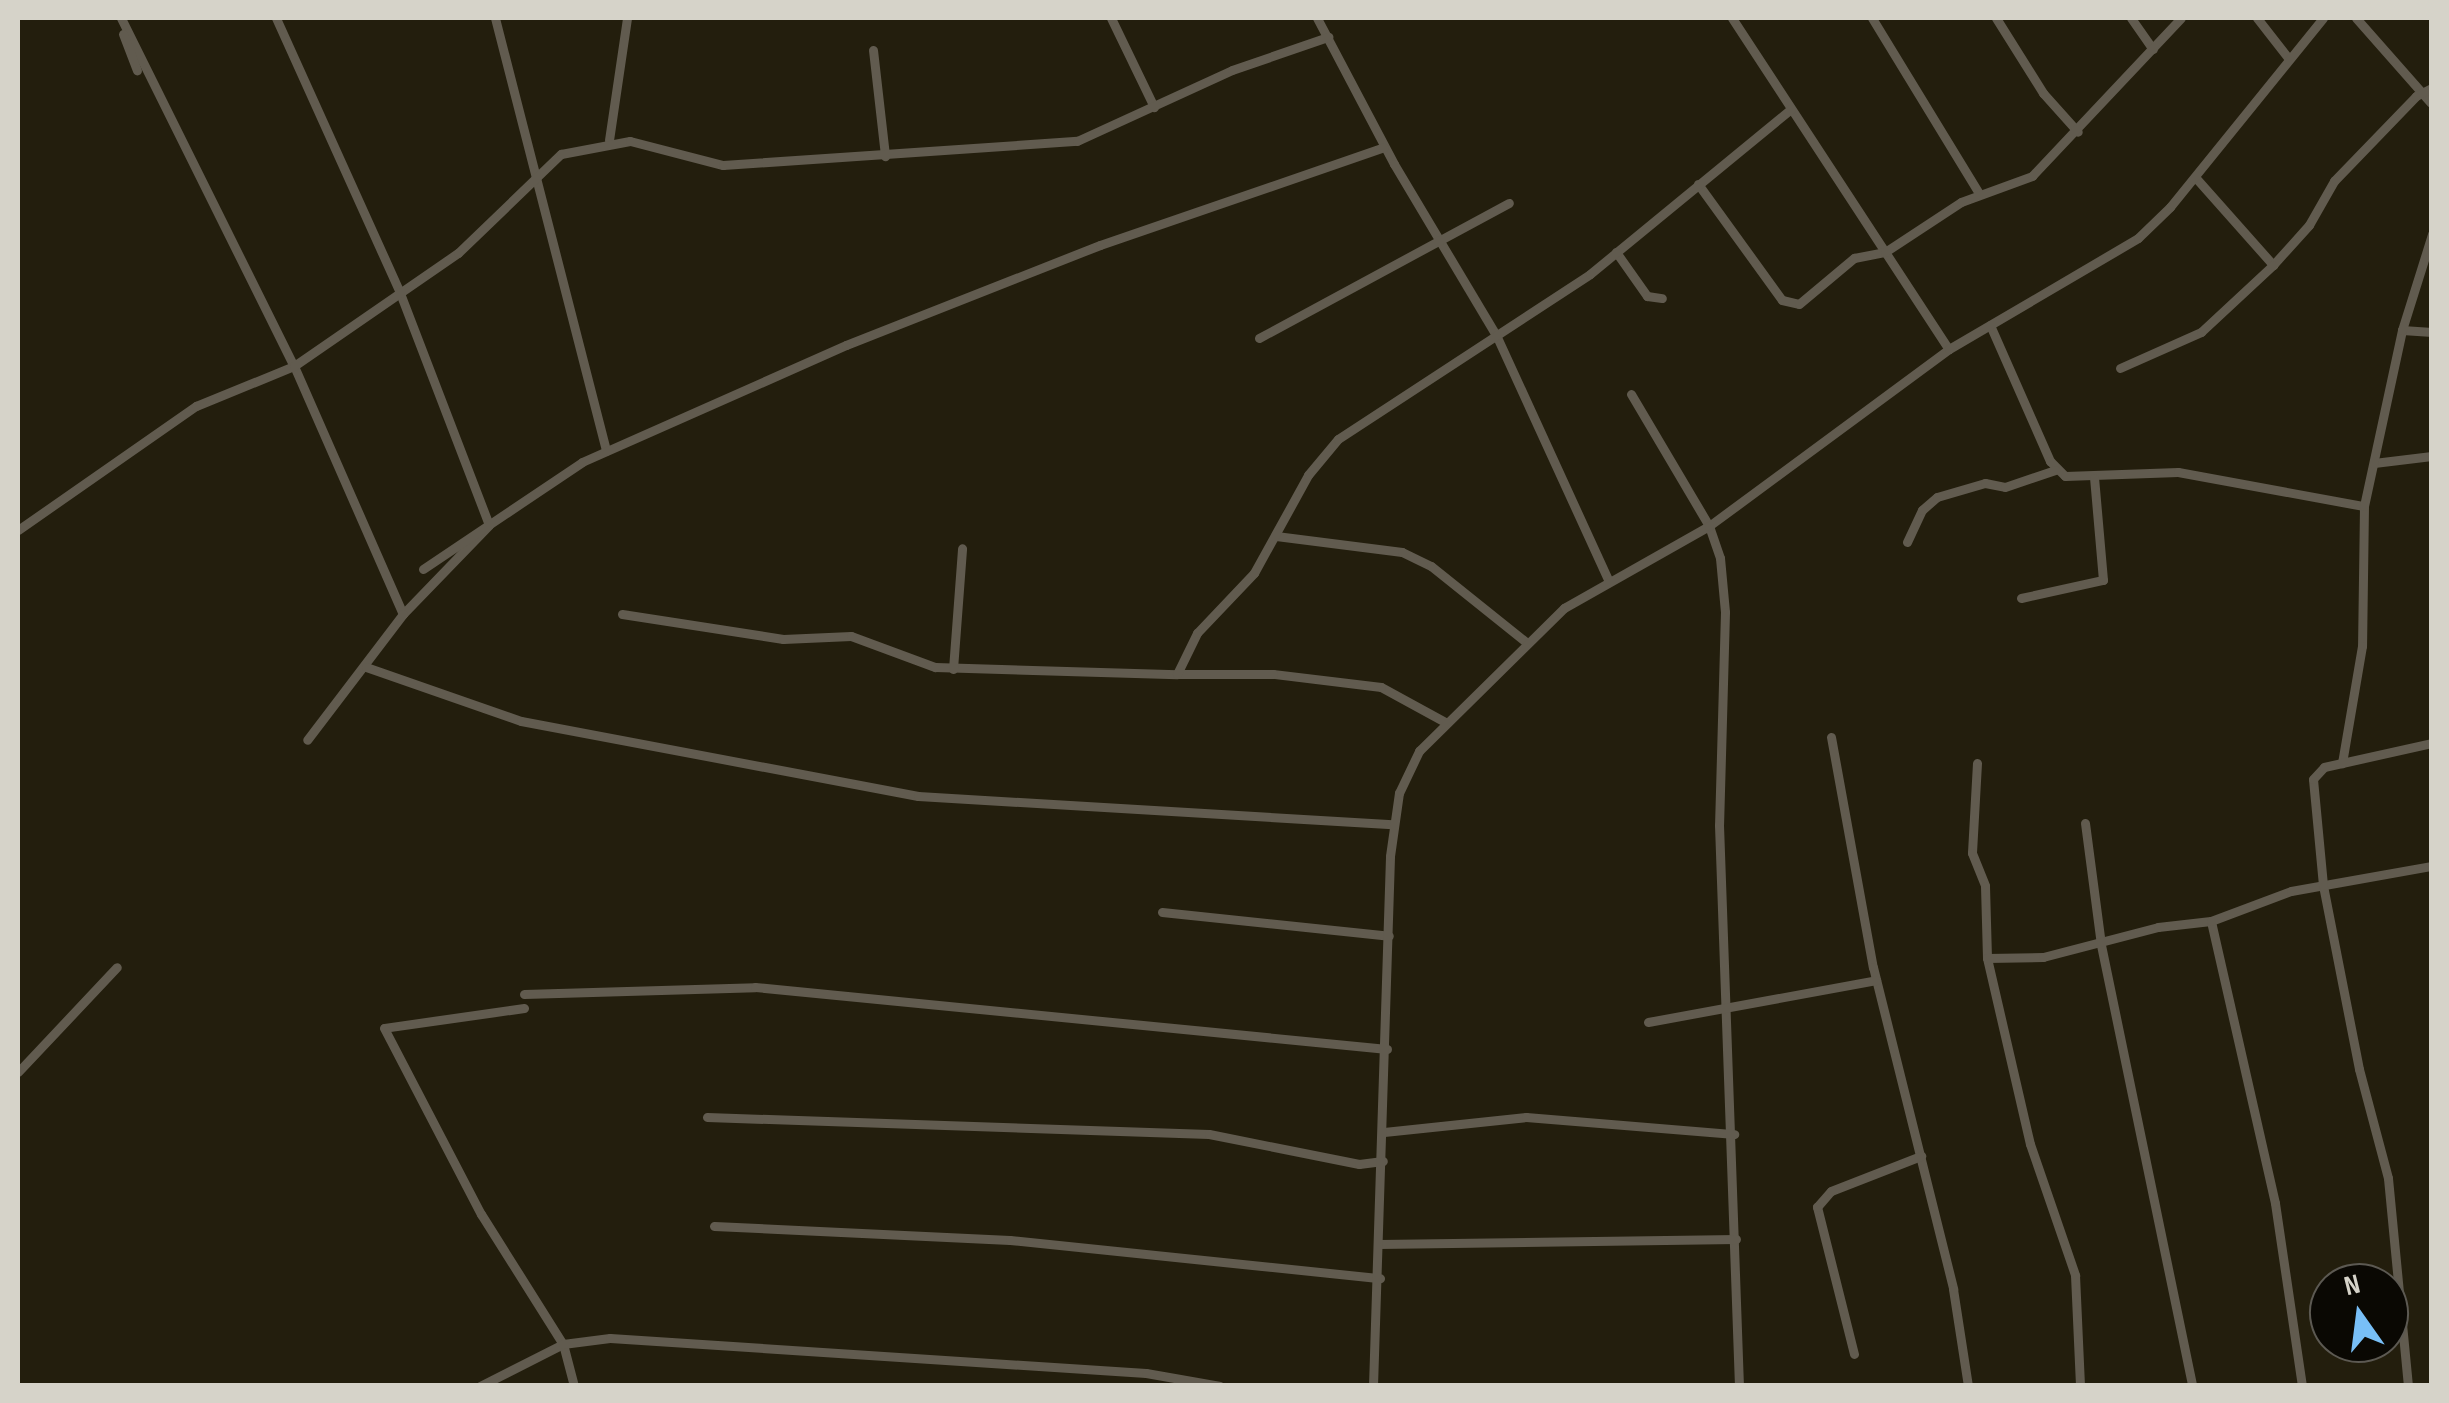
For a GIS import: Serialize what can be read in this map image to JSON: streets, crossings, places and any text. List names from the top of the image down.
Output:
{
  "north": "top"
}
